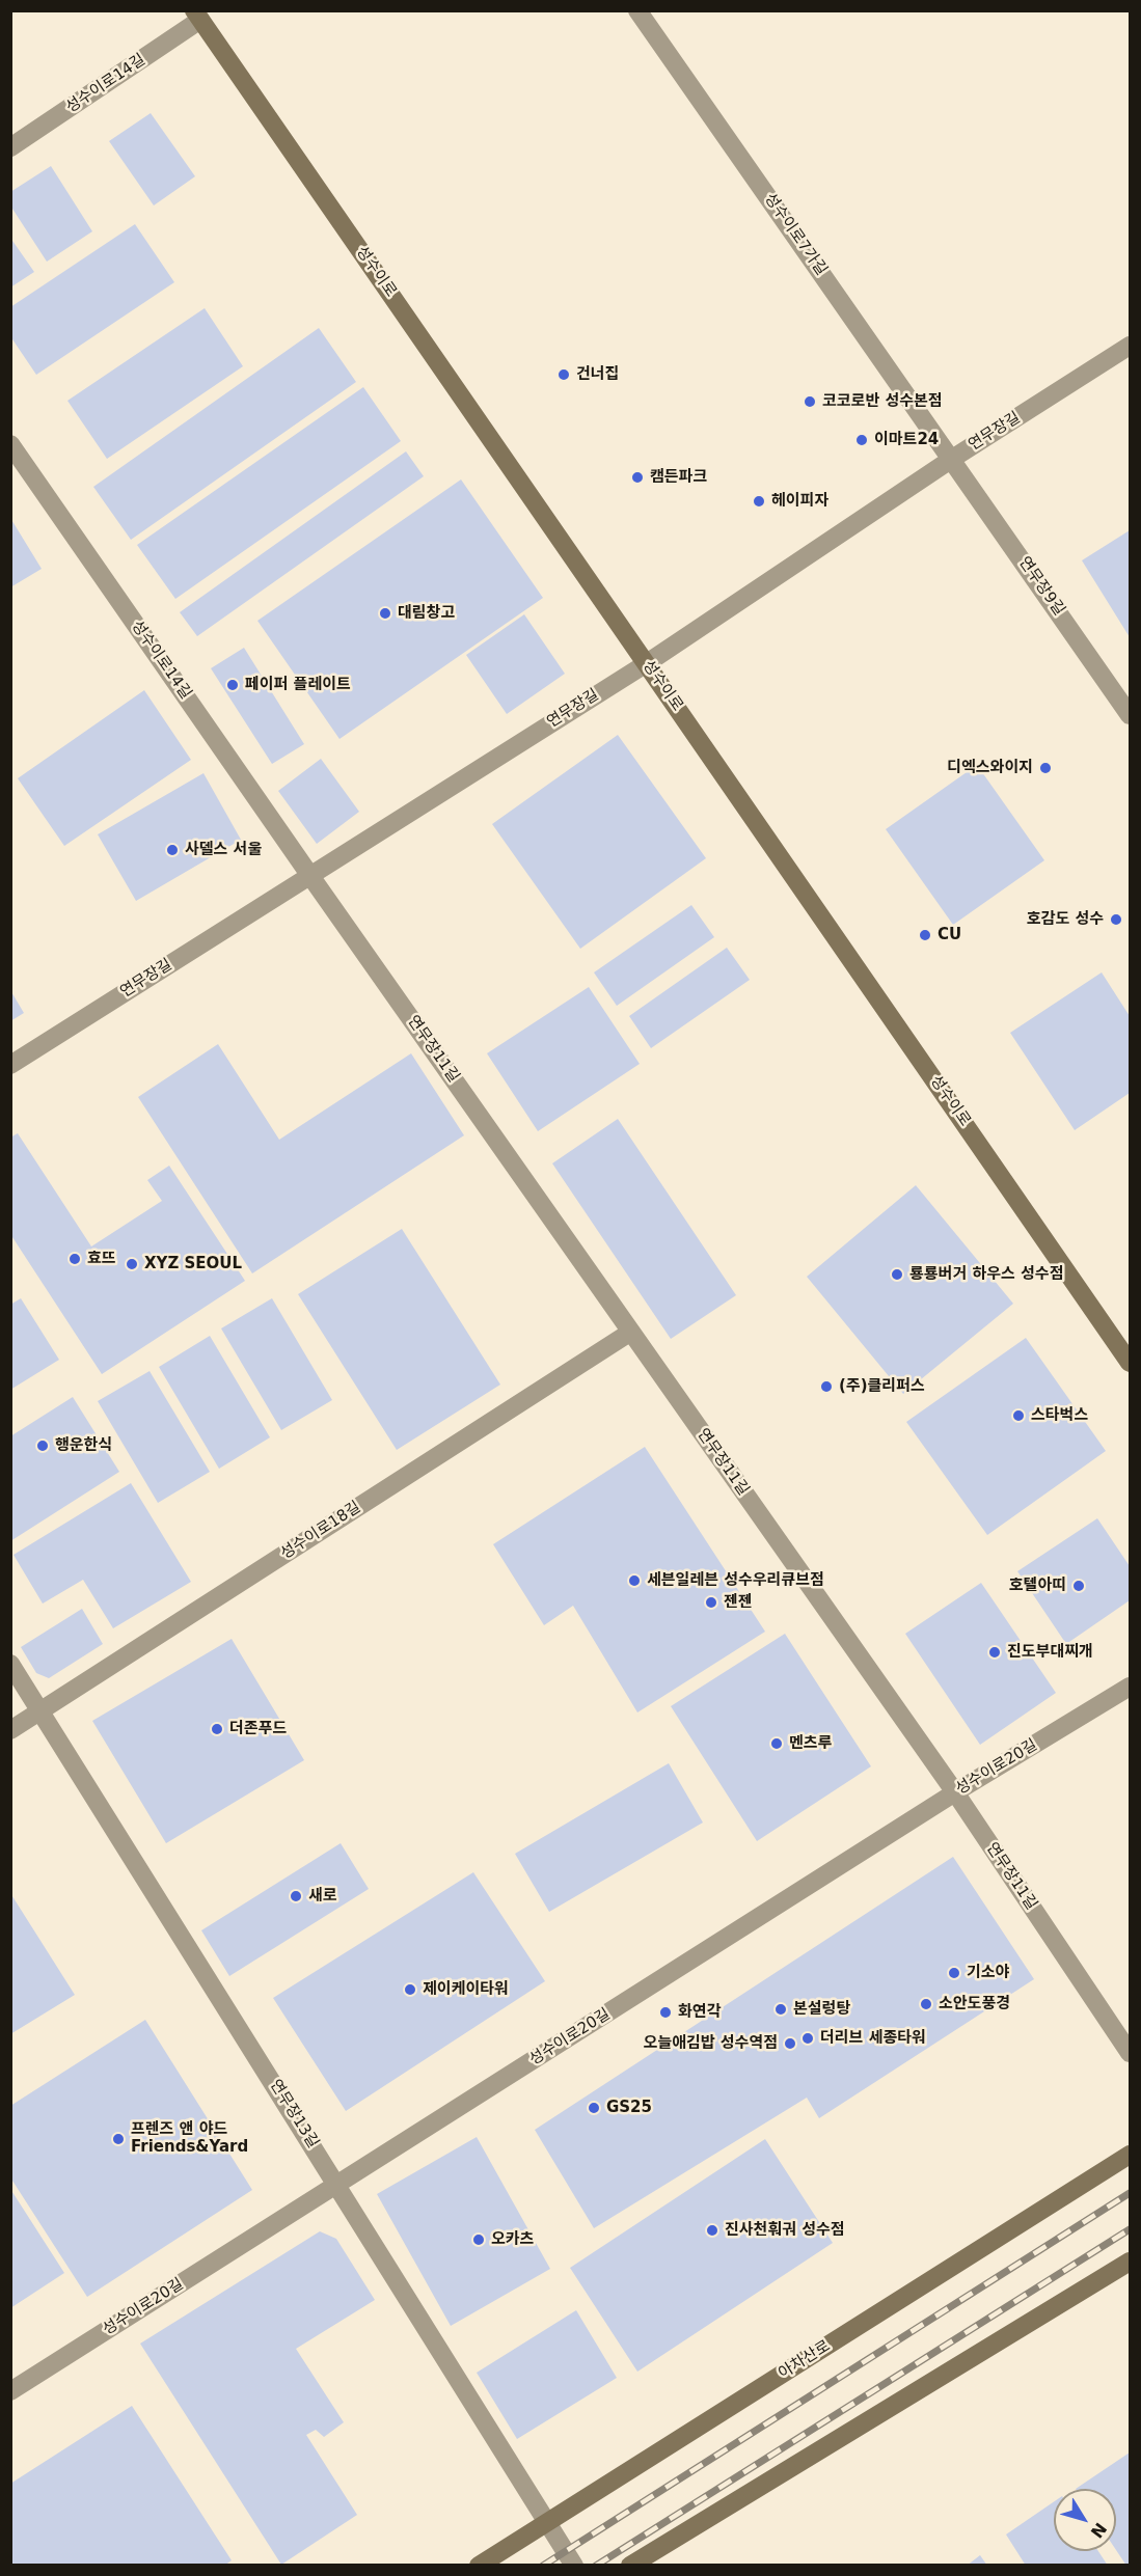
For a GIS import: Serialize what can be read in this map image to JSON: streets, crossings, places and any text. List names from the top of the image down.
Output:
{
  "streets": {
    "street": [
      "성수이로14길",
      "성수이로7가길",
      "성수이로",
      "연무장길",
      "연무장9길",
      "연무장11길",
      "성수이로18길",
      "성수이로20길",
      "연무장13길",
      "아차산로"
    ]
  },
  "crossings": [
    ["성수이로14길", "성수이로"],
    ["성수이로14길", "연무장길"],
    ["성수이로14길", "연무장11길"],
    ["성수이로7가길", "연무장길"],
    ["성수이로7가길", "연무장9길"],
    ["성수이로", "연무장길"],
    ["연무장길", "연무장9길"],
    ["연무장길", "연무장11길"],
    ["연무장11길", "성수이로18길"],
    ["연무장11길", "성수이로20길"],
    ["성수이로18길", "연무장13길"],
    ["성수이로20길", "연무장13길"],
    ["연무장13길", "아차산로"]
  ],
  "places": [
    "건너집",
    "코코로반 성수본점",
    "이마트24",
    "캠든파크",
    "헤이피자",
    "대림창고",
    "페이퍼 플레이트",
    "디엑스와이지",
    "사델스 서울",
    "호감도 성수",
    "CU",
    "효뜨",
    "XYZ SEOUL",
    "룡룡버거 하우스 성수점",
    "(주)클리퍼스",
    "스타벅스",
    "행운한식",
    "세븐일레븐 성수우리큐브점",
    "호텔아띠",
    "젠젠",
    "진도부대찌개",
    "더존푸드",
    "멘츠루",
    "새로",
    "기소야",
    "제이케이타워",
    "소안도풍경",
    "본설렁탕",
    "화연각",
    "더리브 세종타워",
    "오늘애김밥 성수역점",
    "GS25",
    "프렌즈 앤 야드 Friends&Yard",
    "진사천훠궈 성수점",
    "오카츠"
  ],
  "north": "bottom right"
}
